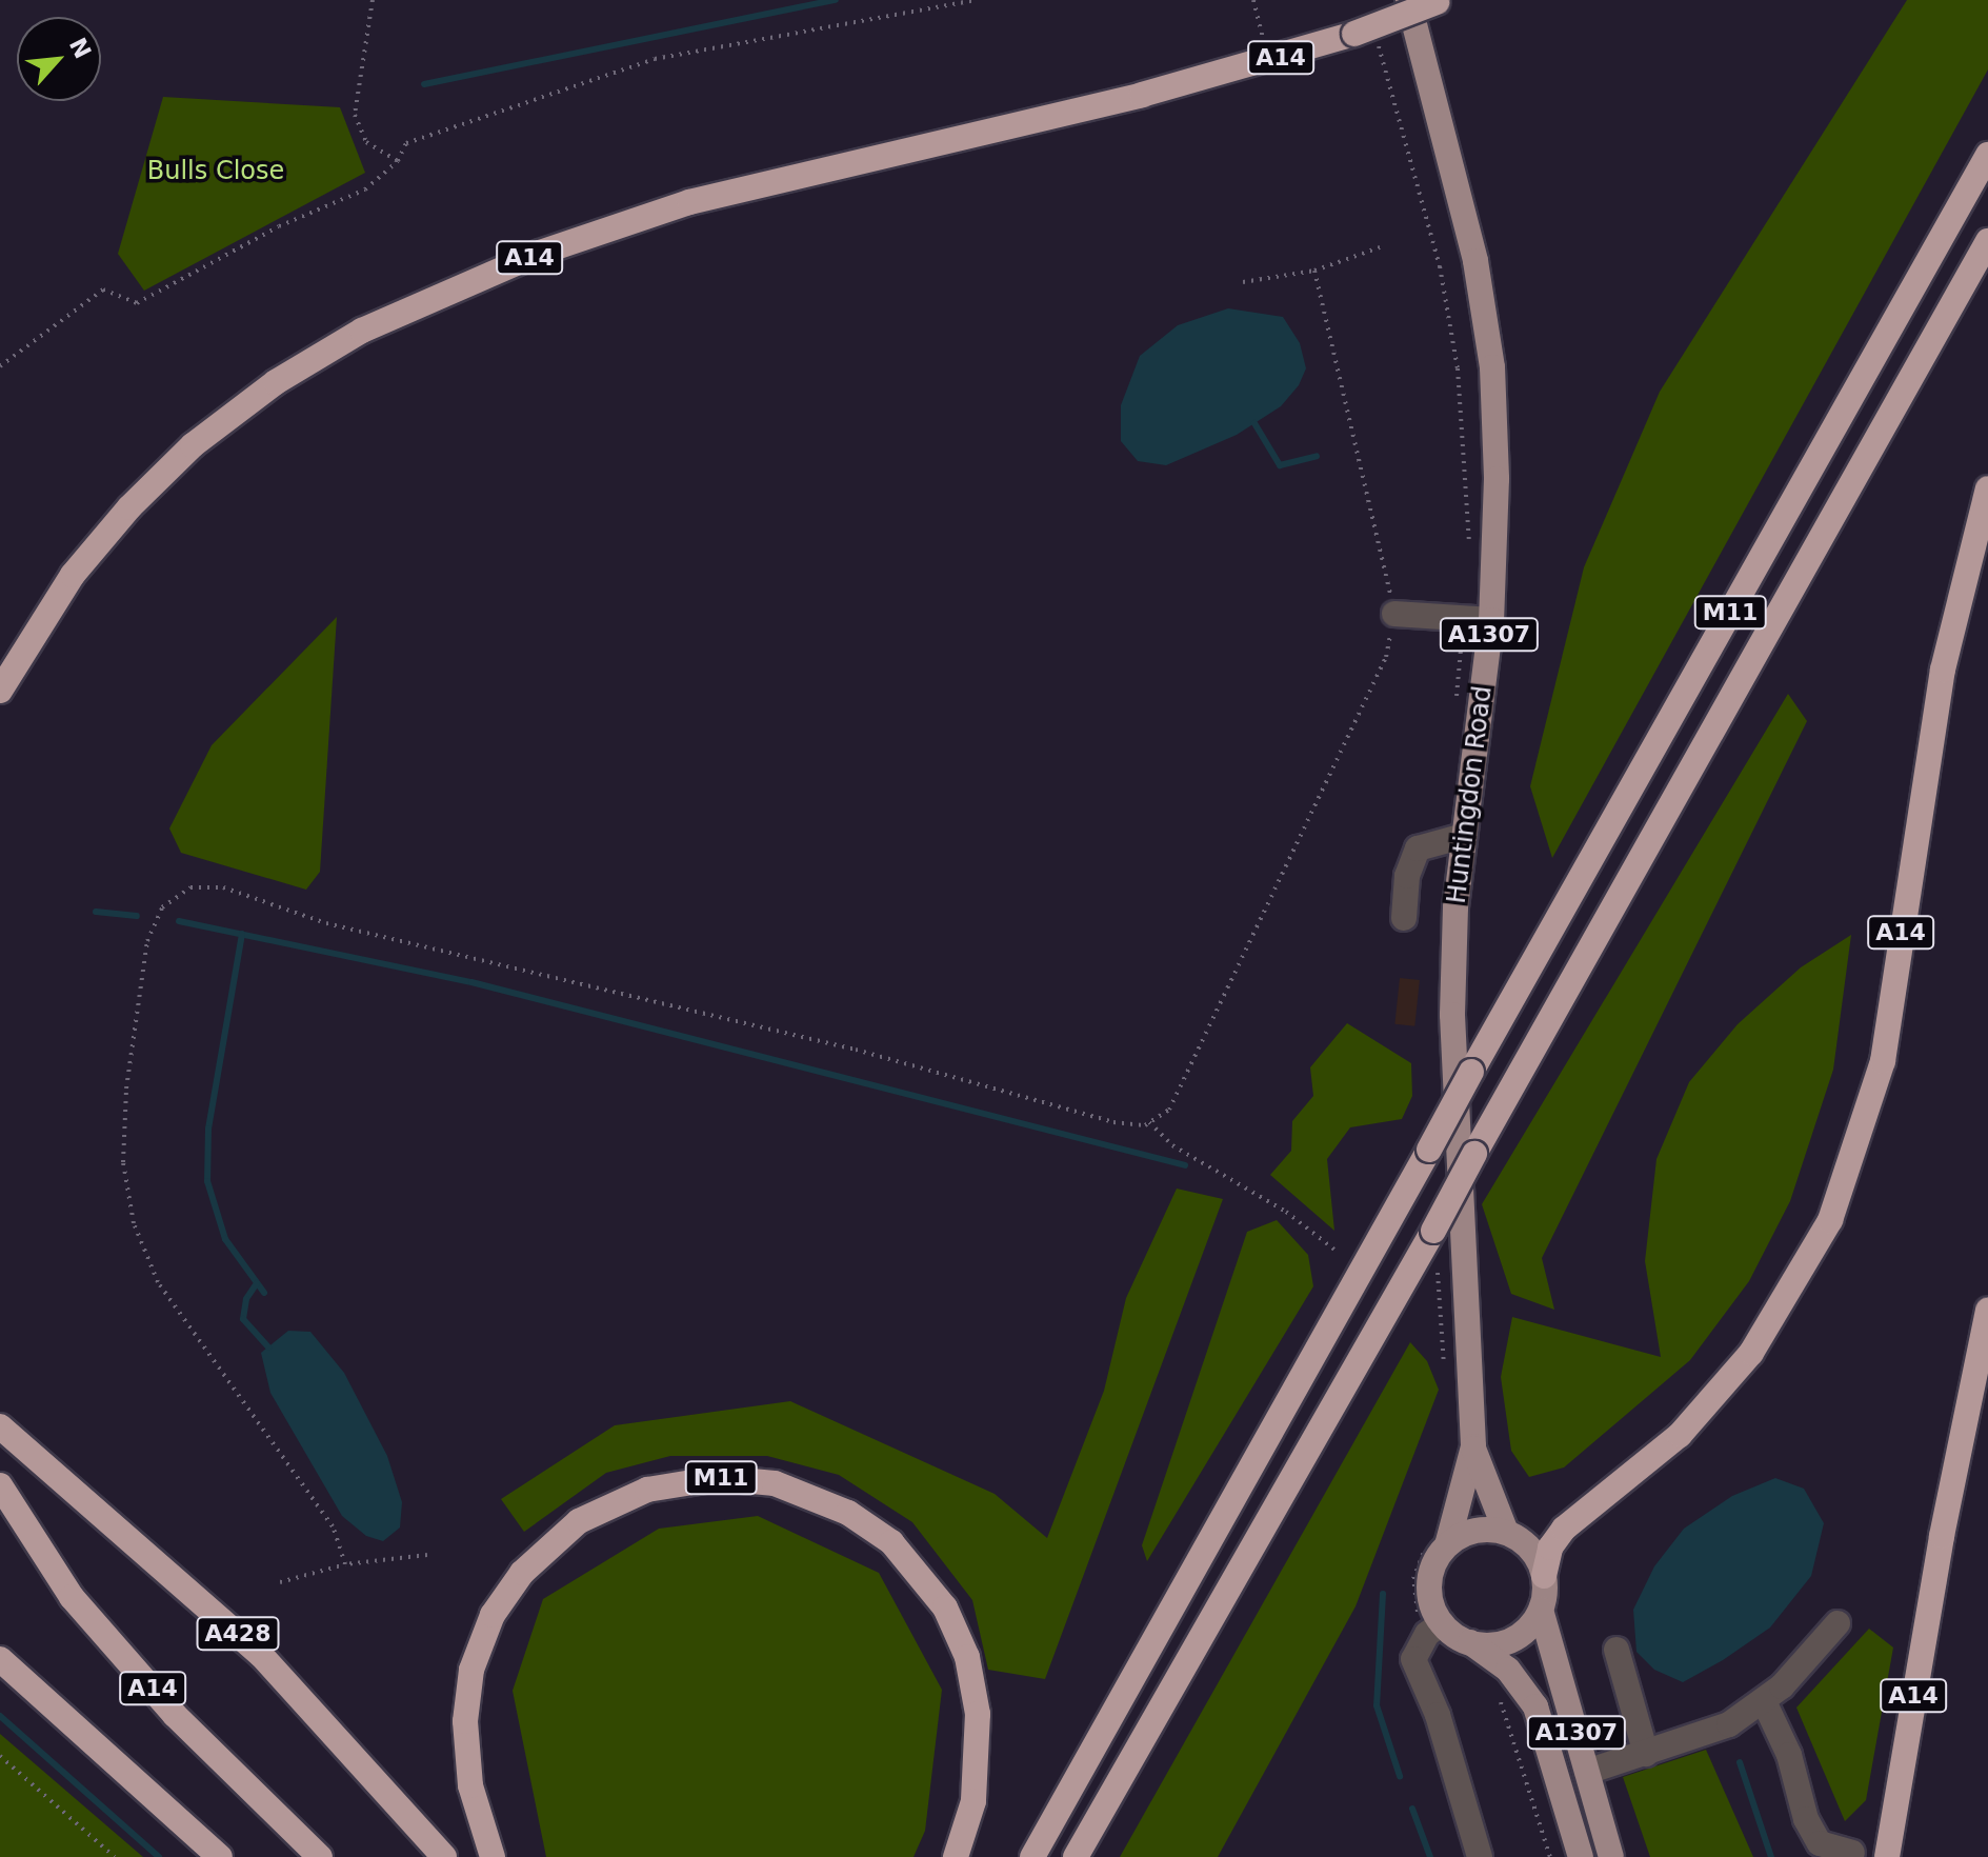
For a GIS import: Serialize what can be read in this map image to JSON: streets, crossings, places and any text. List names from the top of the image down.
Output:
{
  "streets": {
    "highway": ["A14", "M11", "A428"],
    "main road": ["A1307", "Huntingdon Road"]
  },
  "crossings": [
    ["A14", "A1307"],
    ["A14", "Huntingdon Road"],
    ["A1307", "Huntingdon Road"]
  ],
  "parks": ["Bulls Close"],
  "north": "top right"
}
